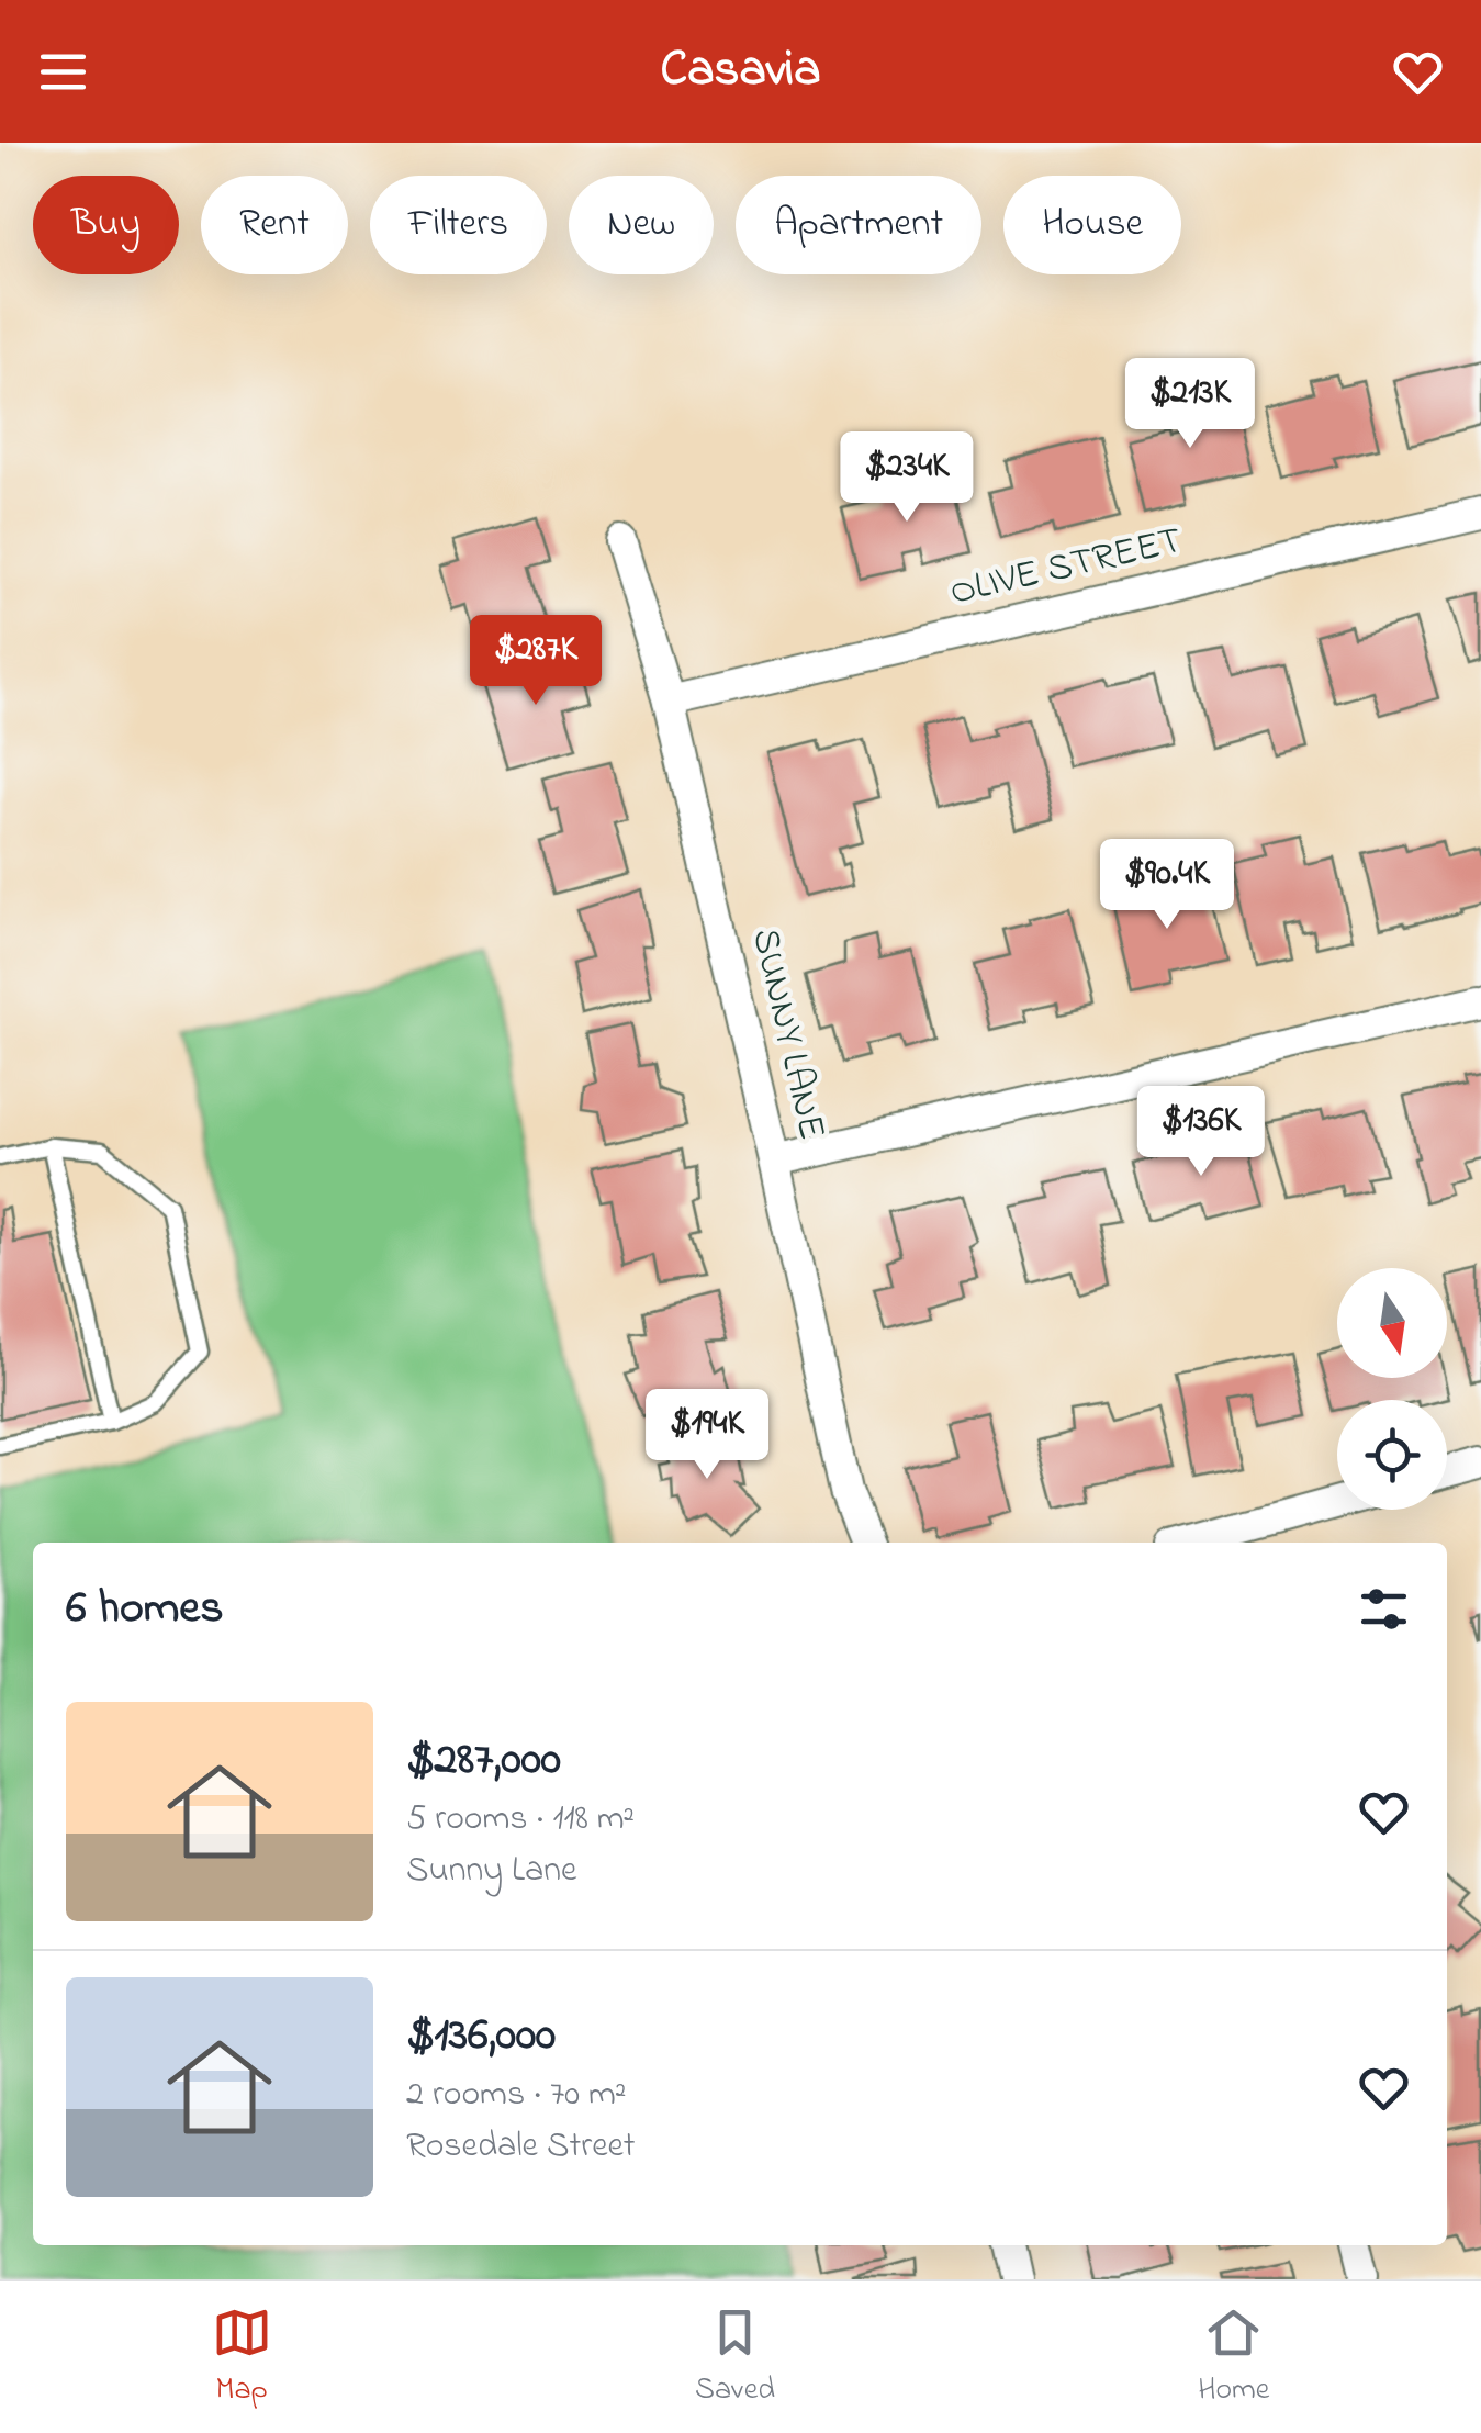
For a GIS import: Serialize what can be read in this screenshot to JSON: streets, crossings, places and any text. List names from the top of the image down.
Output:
{
  "streets": {
    "street": ["OLIVE STREET", "SUNNY LANE"]
  },
  "crossings": [
    ["OLIVE STREET", "SUNNY LANE"]
  ],
  "north": "bottom",
  "page": {
    "header": "Casavia",
    "chip": [
      "Buy",
      "Rent",
      "Filters",
      "New",
      "Apartment",
      "House"
    ],
    "price": [
      "$213K",
      "$234K",
      "$287K",
      "$90.4K",
      "$136K",
      "$194K"
    ],
    "heading": "6 homes",
    "list": [
      {
        "name": "$287,000",
        "note": "5 rooms · 118 m² · Sunny Lane"
      },
      {
        "name": "$136,000",
        "note": "2 rooms · 70 m² · Rosedale Street"
      }
    ],
    "tabs": ["Map", "Saved", "Home"]
  }
}
